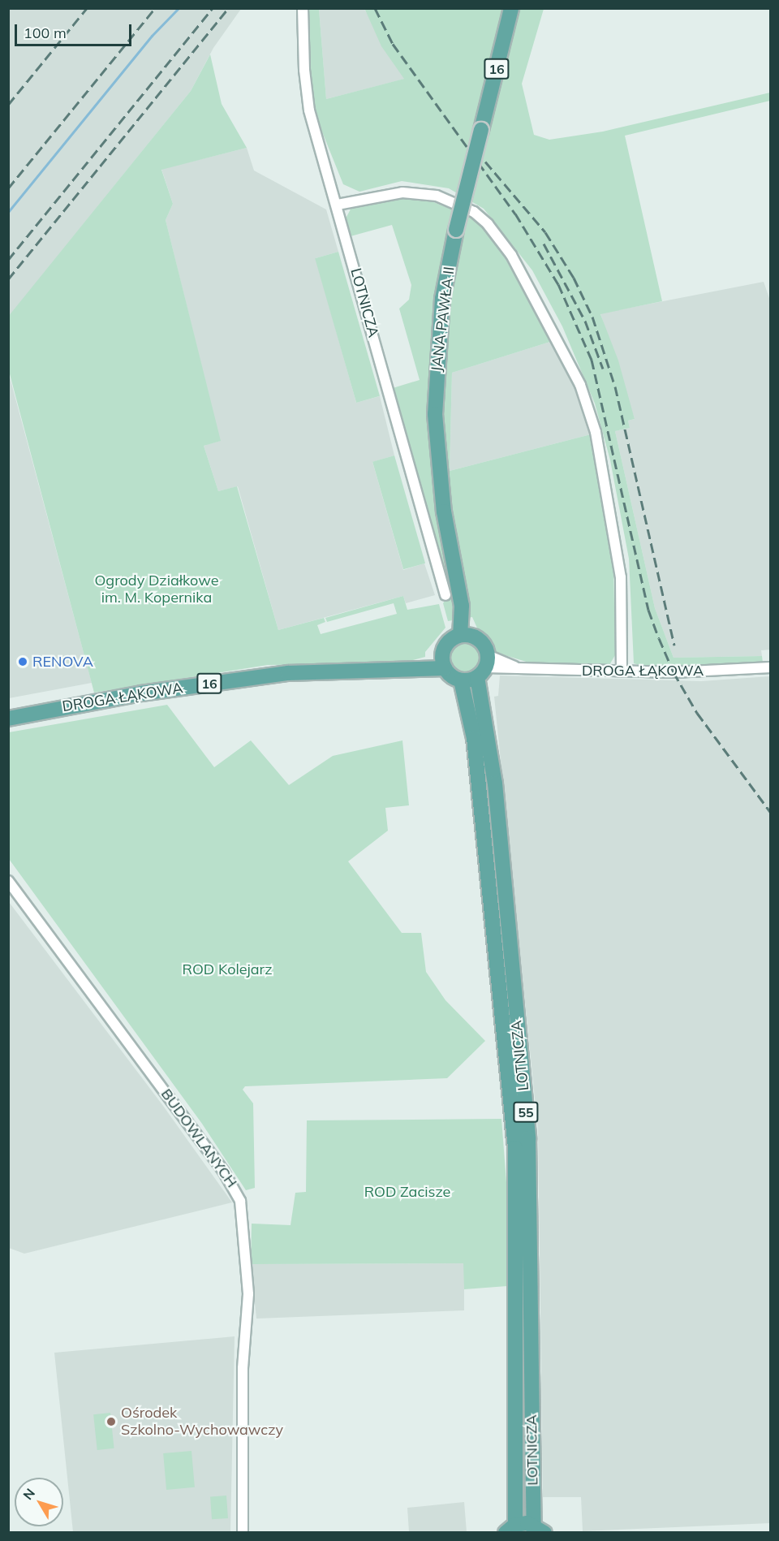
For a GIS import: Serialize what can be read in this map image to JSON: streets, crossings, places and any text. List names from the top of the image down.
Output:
{
  "streets": {
    "main road": [
      "16",
      "LOTNICZA",
      "JANA PAWŁA II",
      "DROGA ŁĄKOWA",
      "55"
    ],
    "street": ["BUDOWLANYCH"]
  },
  "crossings": [
    ["16", "LOTNICZA"],
    ["16", "JANA PAWŁA II"],
    ["16", "DROGA ŁĄKOWA"],
    ["LOTNICZA", "JANA PAWŁA II"],
    ["LOTNICZA", "DROGA ŁĄKOWA"],
    ["LOTNICZA", "55"],
    ["JANA PAWŁA II", "DROGA ŁĄKOWA"]
  ],
  "parks": ["Ogrody Działkowe im. M. Kopernika", "ROD Kolejarz", "ROD Zacisze"],
  "places": ["RENOVA", "Ośrodek Szkolno-Wychowawczy"],
  "scale_bar": "100 m",
  "north": "top left"
}
